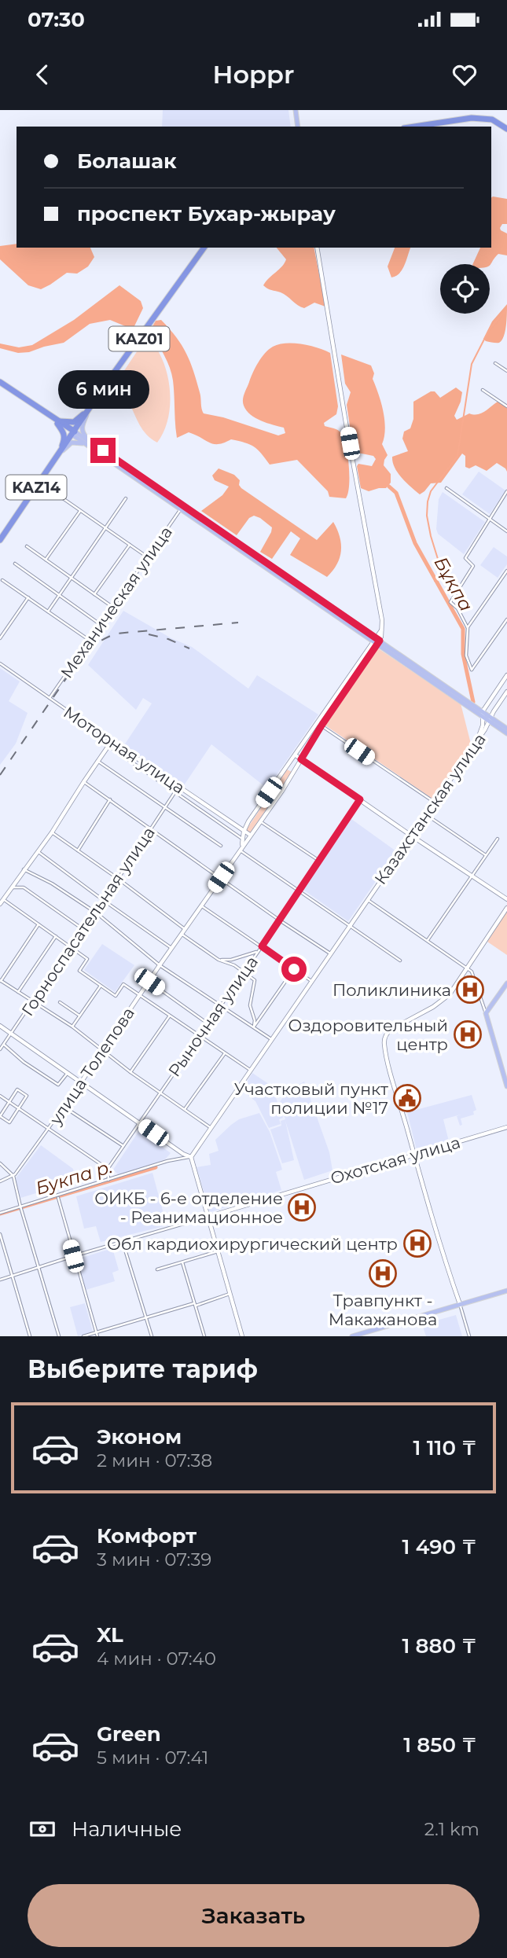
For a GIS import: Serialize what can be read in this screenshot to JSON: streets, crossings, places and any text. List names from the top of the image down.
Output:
{
  "streets": {
    "highway": ["KAZ01", "KAZ14"],
    "street": [
      "Механическая улица",
      "Моторная улица",
      "Казахстанская улица",
      "Горноспасательная улица",
      "Рыночная улица",
      "улица Толепова",
      "Охотская улица"
    ]
  },
  "crossings": [
    ["KAZ01", "KAZ14"],
    ["Механическая улица", "Моторная улица"],
    ["Моторная улица", "Горноспасательная улица"],
    ["Моторная улица", "улица Толепова"]
  ],
  "water": ["Бұқпа", "Букпа р."],
  "places": {
    "hospital": [
      "Поликлиника",
      "Оздоровительный центр",
      "ОИКБ - 6-е отделение - Реанимационное",
      "Обл кардиохирургический центр",
      "Травпункт - Макажанова"
    ],
    "public building": ["Участковый пункт полиции №17"]
  },
  "page": {
    "status": "07:30",
    "header": "Hoppr",
    "banner": ["Болашак", "проспект Бухар-жырау"],
    "bubble": "6 мин",
    "heading": "Выберите тариф",
    "list": [
      {
        "name": "Эконом",
        "note": "2 мин · 07:38",
        "value": "1 110 ₸"
      },
      {
        "name": "Комфорт",
        "note": "3 мин · 07:39",
        "value": "1 490 ₸"
      },
      {
        "name": "XL",
        "note": "4 мин · 07:40",
        "value": "1 880 ₸"
      },
      {
        "name": "Green",
        "note": "5 мин · 07:41",
        "value": "1 850 ₸"
      }
    ],
    "pay": ["Наличные", "2.1 km"],
    "buttons": "Заказать"
  }
}
